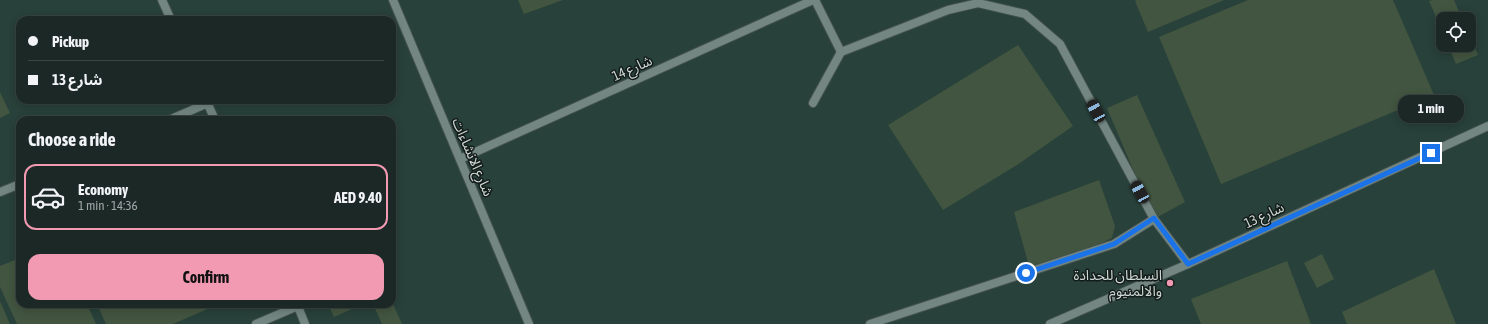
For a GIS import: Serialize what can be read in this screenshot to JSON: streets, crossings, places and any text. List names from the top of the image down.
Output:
{
  "streets": {
    "street": ["شارع 14", "شارع الانشاءات", "شارع 13"]
  },
  "crossings": [
    ["شارع 14", "شارع الانشاءات"]
  ],
  "places": ["السلطان للحدادة والالمنيوم"],
  "page": {
    "banner": ["Pickup", "شارع 13"],
    "bubble": "1 min",
    "heading": "Choose a ride",
    "list": [
      {
        "name": "Economy",
        "note": "1 min · 14:36",
        "value": "AED 9.40"
      }
    ],
    "buttons": "Confirm"
  }
}
